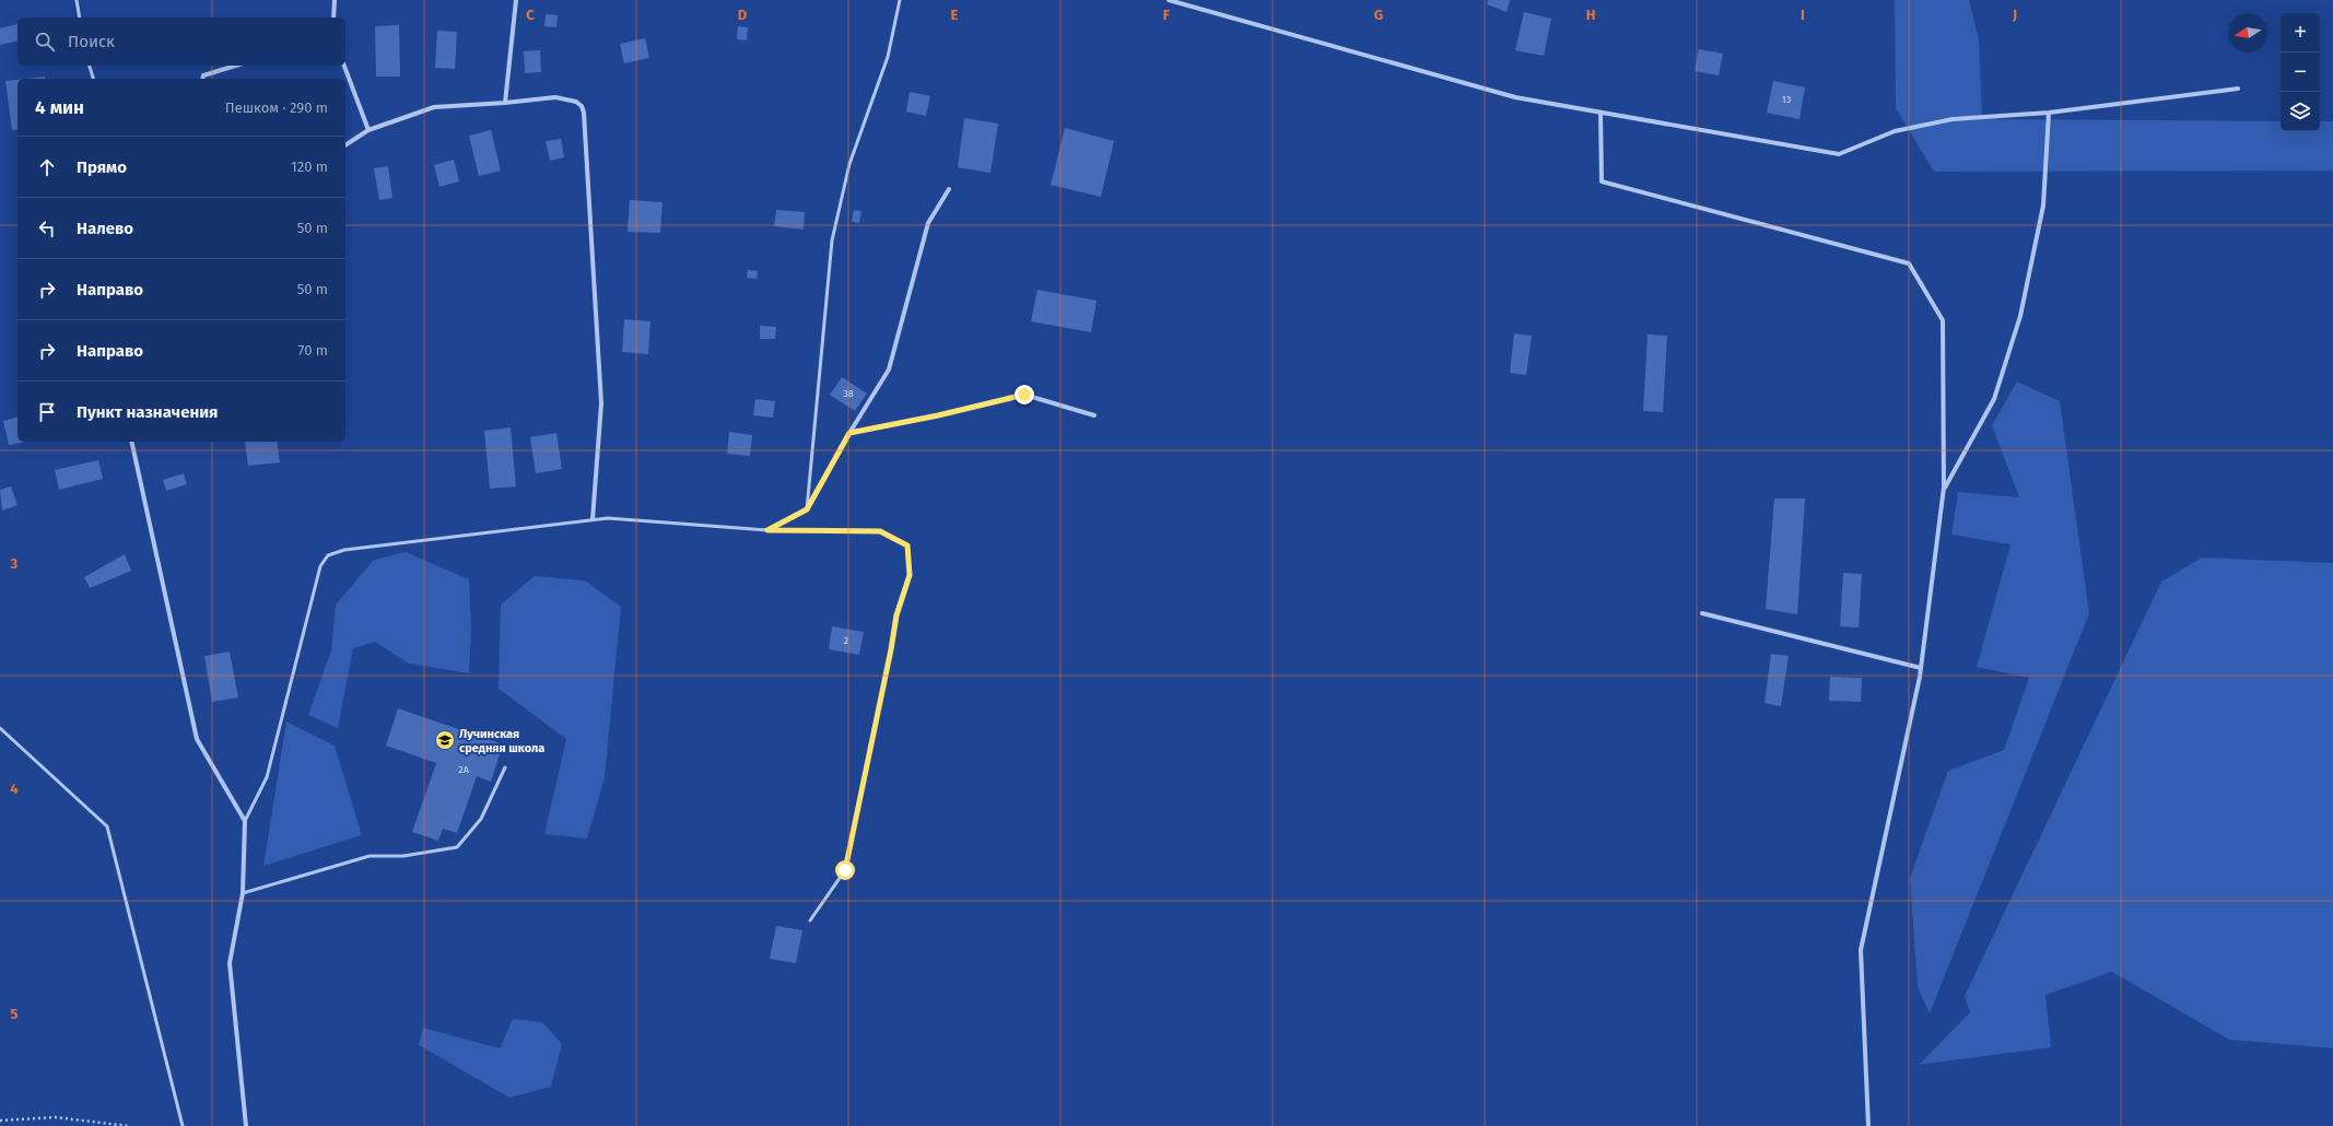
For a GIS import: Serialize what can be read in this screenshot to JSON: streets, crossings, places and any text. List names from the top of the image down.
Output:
{
  "places": {
    "school or university": ["Лучинская средняя школа"]
  },
  "house_numbers": [
    "13",
    "38",
    "2",
    "2А"
  ],
  "north": "left",
  "page": {
    "map_buttons": ["+", "−"],
    "search": "Поиск",
    "heading": ["4 мин", "Пешком · 290 m"],
    "list": [
      ["Прямо", "120 m"],
      ["Налево", "50 m"],
      ["Направо", "50 m"],
      ["Направо", "70 m"],
      "Пункт назначения"
    ]
  },
  "grid": {
    "columns": [
      "C",
      "D",
      "E",
      "F",
      "G",
      "H",
      "I",
      "J"
    ],
    "rows": ["3", "4", "5"]
  }
}
